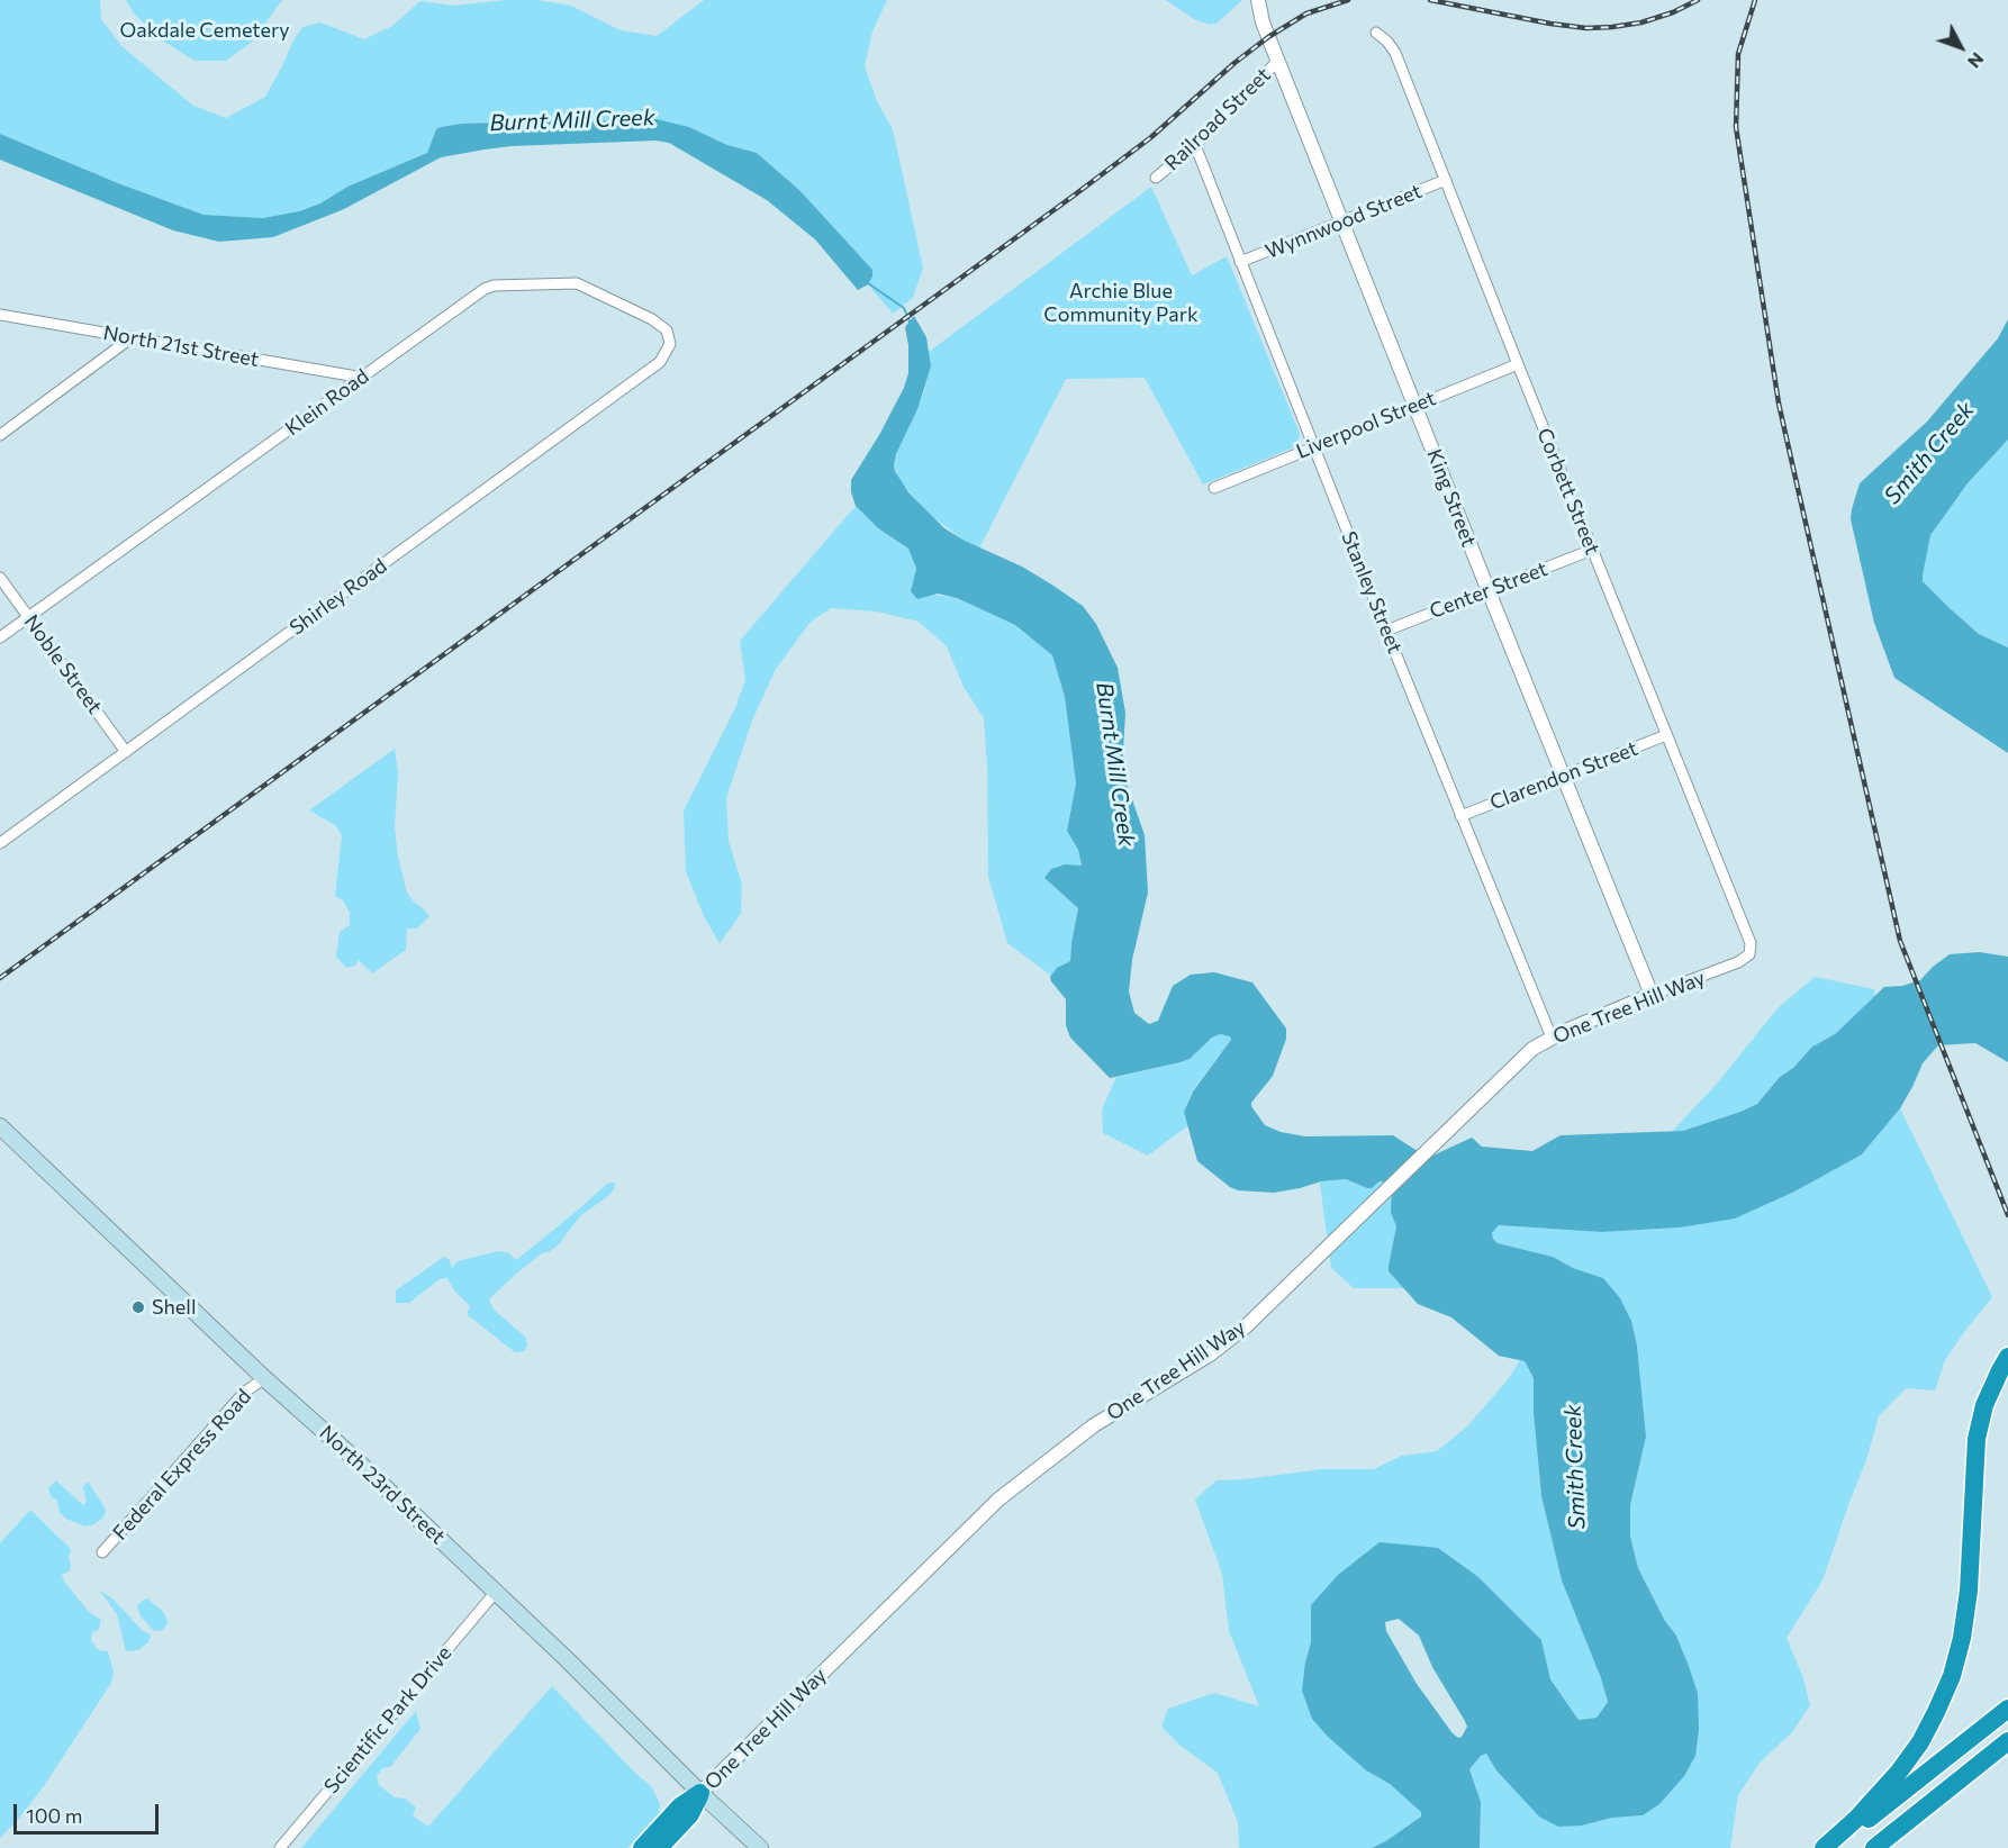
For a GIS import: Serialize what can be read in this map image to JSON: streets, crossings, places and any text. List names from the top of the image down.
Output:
{
  "streets": {
    "main road": ["North 23rd Street"],
    "street": [
      "Railroad Street",
      "Wynnwood Street",
      "North 21st Street",
      "Klein Road",
      "Liverpool Street",
      "Corbett Street",
      "King Street",
      "Center Street",
      "Stanley Street",
      "Shirley Road",
      "Noble Street",
      "Clarendon Street",
      "One Tree Hill Way",
      "Federal Express Road",
      "Scientific Park Drive"
    ]
  },
  "crossings": [
    ["Railroad Street", "King Street"],
    ["Railroad Street", "Stanley Street"],
    ["Wynnwood Street", "Corbett Street"],
    ["Wynnwood Street", "King Street"],
    ["Wynnwood Street", "Stanley Street"],
    ["North 21st Street", "Klein Road"],
    ["Klein Road", "Shirley Road"],
    ["Klein Road", "Noble Street"],
    ["Liverpool Street", "Corbett Street"],
    ["Liverpool Street", "King Street"],
    ["Liverpool Street", "Stanley Street"],
    ["Corbett Street", "Center Street"],
    ["Corbett Street", "Clarendon Street"],
    ["Corbett Street", "One Tree Hill Way"],
    ["King Street", "Center Street"],
    ["King Street", "Clarendon Street"],
    ["King Street", "One Tree Hill Way"],
    ["Center Street", "Stanley Street"],
    ["Stanley Street", "Clarendon Street"],
    ["Stanley Street", "One Tree Hill Way"],
    ["Shirley Road", "Noble Street"],
    ["One Tree Hill Way", "North 23rd Street"],
    ["Federal Express Road", "North 23rd Street"],
    ["North 23rd Street", "Scientific Park Drive"]
  ],
  "water": ["Burnt Mill Creek", "Smith Creek"],
  "parks": ["Oakdale Cemetery", "Archie Blue Community Park"],
  "places": ["Shell"],
  "scale_bar": "100 m",
  "north": "bottom right"
}
